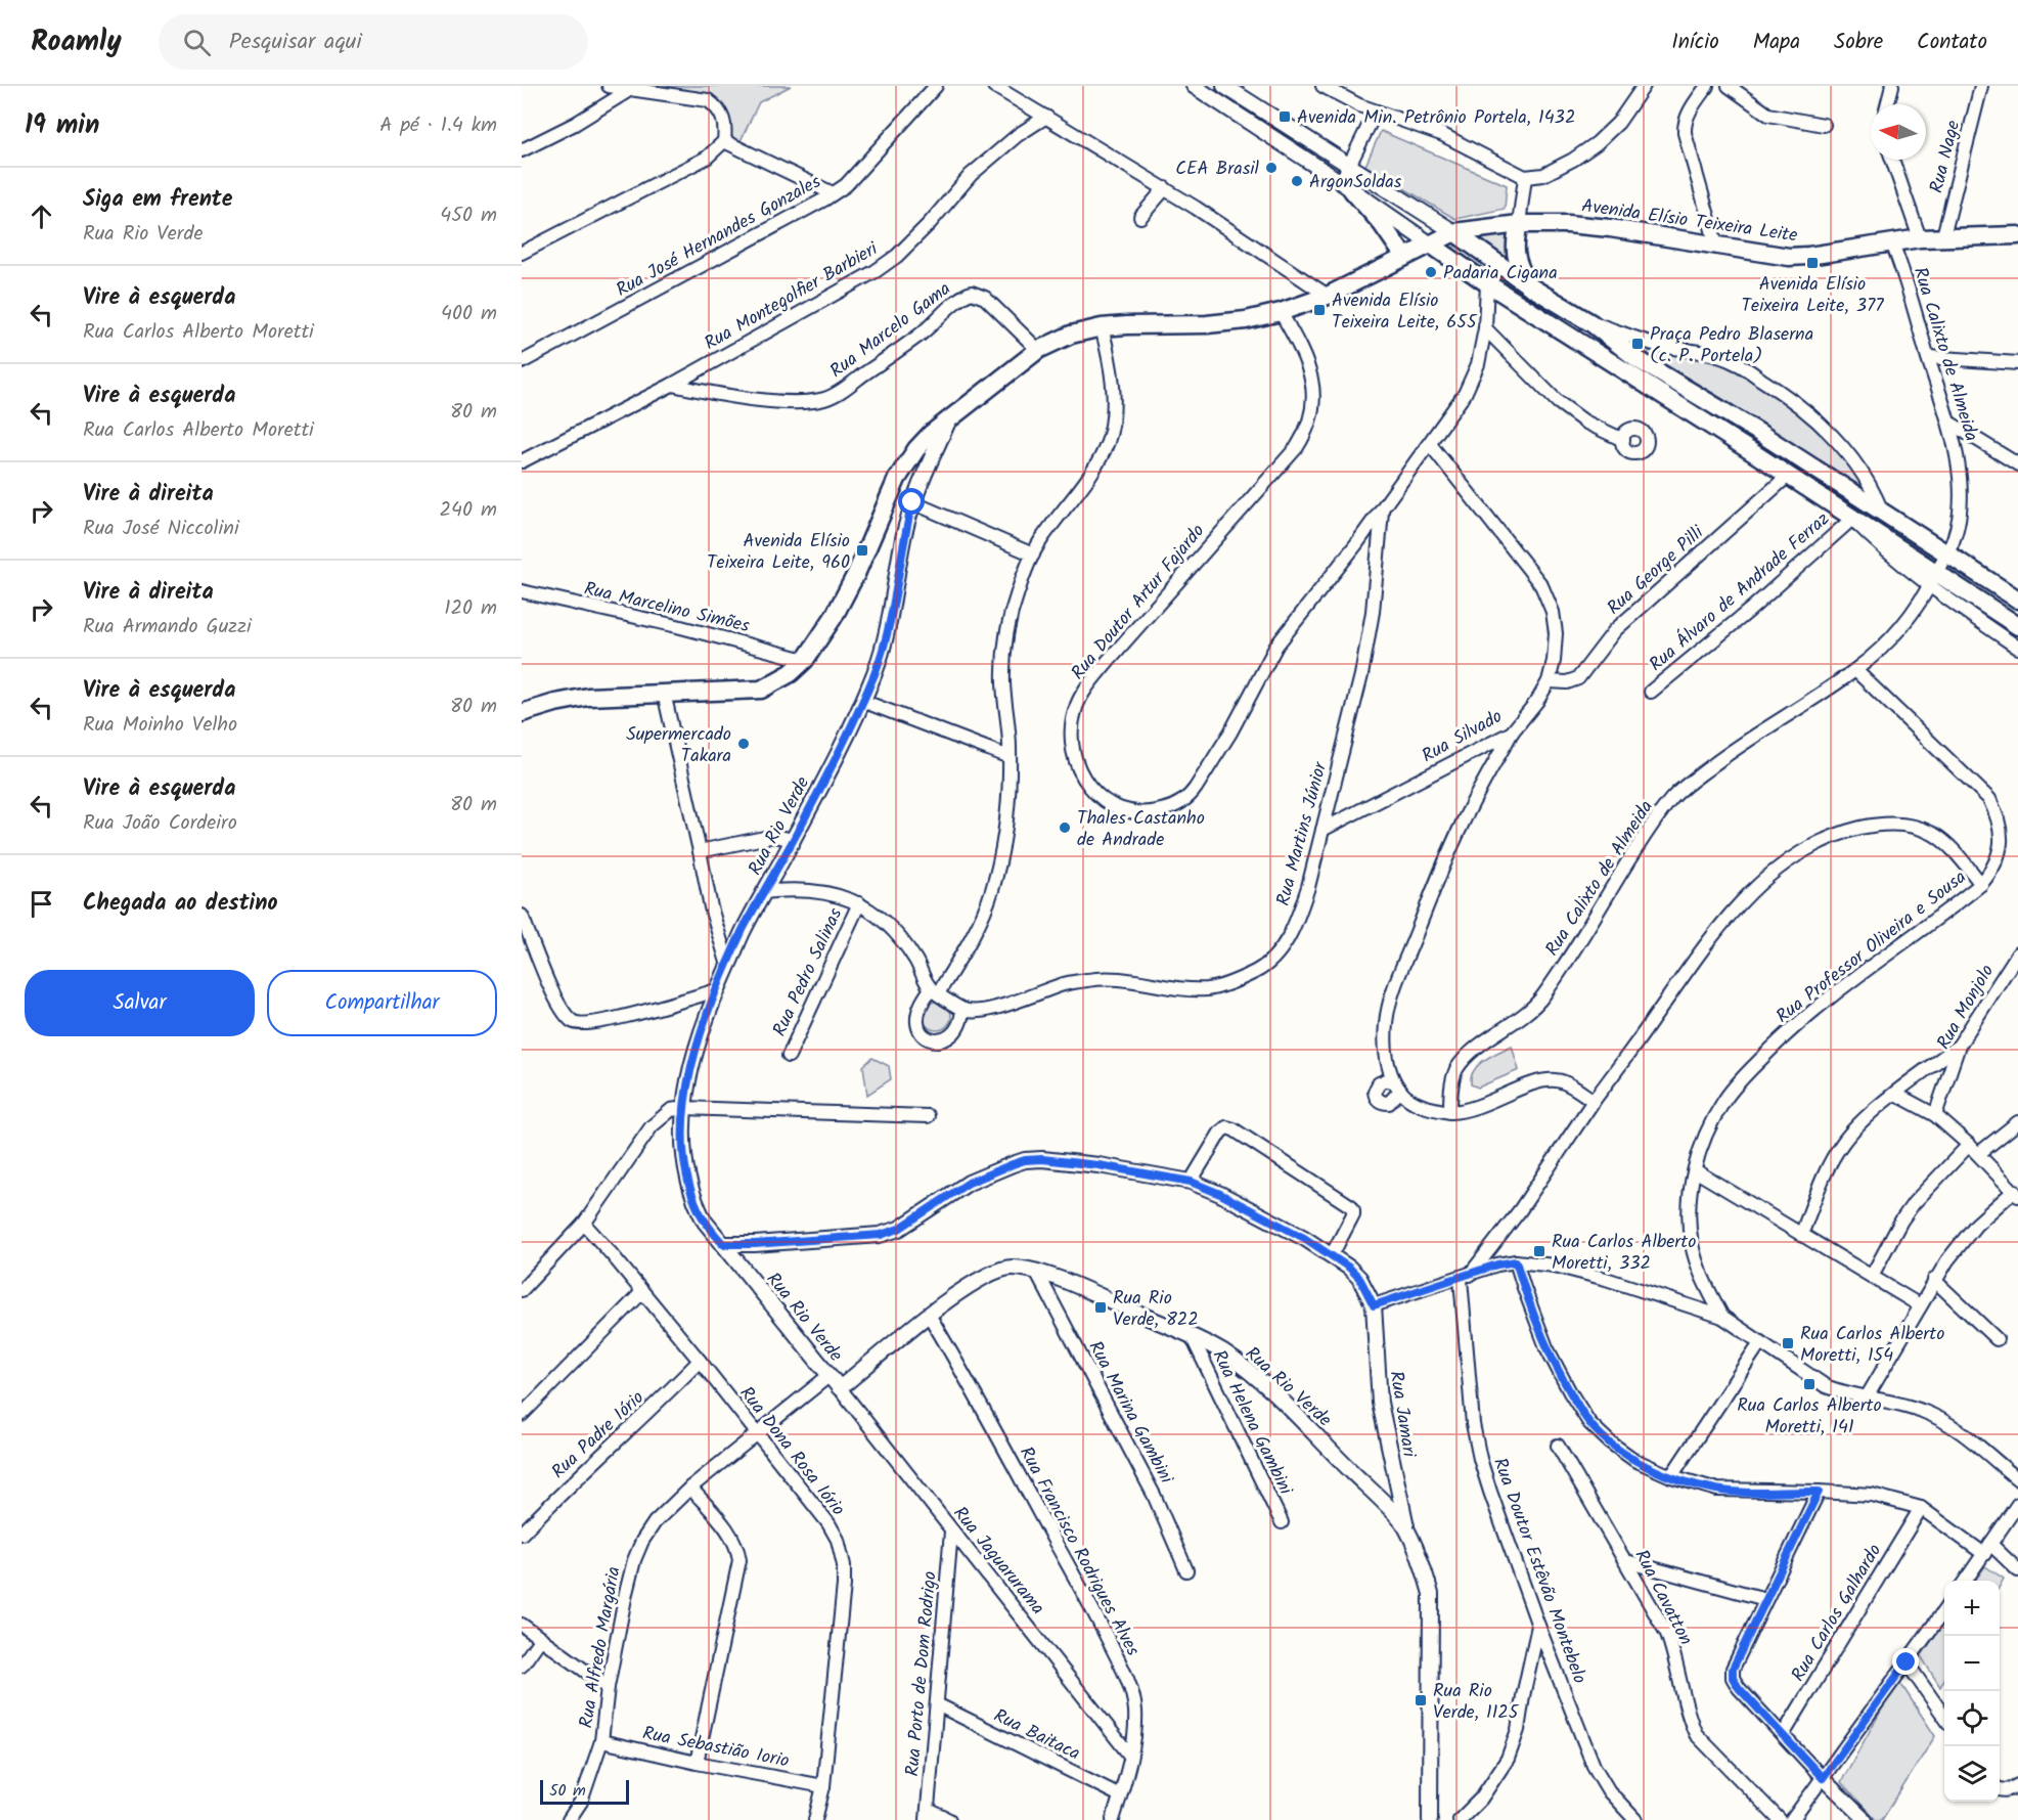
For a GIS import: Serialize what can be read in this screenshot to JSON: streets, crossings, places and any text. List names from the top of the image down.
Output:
{
  "streets": {
    "main road": ["Avenida Elísio Teixeira Leite"],
    "street": [
      "Rua Nage",
      "Rua José Hernandes Gonzales",
      "Rua Montegolfier Barbieri",
      "Rua Marcelo Gama",
      "Rua Calixto de Almeida",
      "Rua George Pilli",
      "Rua Álvaro de Andrade Ferraz",
      "Rua Doutor Artur Fajardo",
      "Rua Marcelino Simões",
      "Rua Silvado",
      "Rua Rio Verde",
      "Rua Martins Júnior",
      "Rua Professor Oliveira e Sousa",
      "Rua Pedro Salinas",
      "Rua Monjolo",
      "Rua Marina Gambini",
      "Rua Jamari",
      "Rua Helena Gambini",
      "Rua Padre Iório",
      "Rua Dona Rosa Iório",
      "Rua Francisco Rodrigues Alves",
      "Rua Jaguarurama",
      "Rua Doutor Estêvão Montebelo",
      "Rua Cavatton",
      "Rua Carlos Galhardo",
      "Rua Alfredo Margária",
      "Rua Porto de Dom Rodrigo",
      "Rua Baitaca",
      "Rua Sebastião Iorio"
    ]
  },
  "crossings": [
    ["Rua Nage", "Avenida Elísio Teixeira Leite"],
    ["Avenida Elísio Teixeira Leite", "Rua Marcelo Gama"],
    ["Avenida Elísio Teixeira Leite", "Rua Calixto de Almeida"],
    ["Avenida Elísio Teixeira Leite", "Rua Doutor Artur Fajardo"],
    ["Avenida Elísio Teixeira Leite", "Rua Marcelino Simões"],
    ["Avenida Elísio Teixeira Leite", "Rua Rio Verde"],
    ["Rua Montegolfier Barbieri", "Rua Marcelo Gama"],
    ["Rua Calixto de Almeida", "Rua Professor Oliveira e Sousa"],
    ["Rua George Pilli", "Rua Silvado"],
    ["Rua Doutor Artur Fajardo", "Rua Silvado"],
    ["Rua Doutor Artur Fajardo", "Rua Martins Júnior"],
    ["Rua Silvado", "Rua Martins Júnior"],
    ["Rua Rio Verde", "Rua Marina Gambini"],
    ["Rua Rio Verde", "Rua Jamari"],
    ["Rua Rio Verde", "Rua Helena Gambini"],
    ["Rua Rio Verde", "Rua Francisco Rodrigues Alves"],
    ["Rua Rio Verde", "Rua Jaguarurama"],
    ["Rua Rio Verde", "Rua Alfredo Margária"],
    ["Rua Padre Iório", "Rua Dona Rosa Iório"],
    ["Rua Dona Rosa Iório", "Rua Alfredo Margária"],
    ["Rua Dona Rosa Iório", "Rua Sebastião Iorio"],
    ["Rua Francisco Rodrigues Alves", "Rua Jaguarurama"],
    ["Rua Francisco Rodrigues Alves", "Rua Baitaca"],
    ["Rua Jaguarurama", "Rua Porto de Dom Rodrigo"],
    ["Rua Alfredo Margária", "Rua Sebastião Iorio"],
    ["Rua Porto de Dom Rodrigo", "Rua Baitaca"]
  ],
  "places": {
    "transit": [
      "Avenida Min. Petrônio Portela, 1432",
      "Avenida Elísio Teixeira Leite, 377",
      "Avenida Elísio Teixeira Leite, 655",
      "Praça Pedro Blaserna (c. P. Portela)",
      "Avenida Elísio Teixeira Leite, 960",
      "Rua Carlos Alberto Moretti, 332",
      "Rua Rio Verde, 822",
      "Rua Carlos Alberto Moretti, 154",
      "Rua Carlos Alberto Moretti, 141",
      "Rua Rio Verde, 1125"
    ],
    "other": [
      "CEA Brasil",
      "ArgonSoldas",
      "Padaria Cigana",
      "Supermercado Takara",
      "Thales Castanho de Andrade"
    ]
  },
  "scale_bar": "50 m",
  "north": "left",
  "page": {
    "header": "Roamly",
    "search": "Pesquisar aqui",
    "nav": [
      "Início",
      "Mapa",
      "Sobre",
      "Contato"
    ],
    "heading": ["19 min", "A pé · 1.4 km"],
    "list": [
      ["Siga em frente", "Rua Rio Verde", "450 m"],
      ["Vire à esquerda", "Rua Carlos Alberto Moretti", "400 m"],
      ["Vire à esquerda", "Rua Carlos Alberto Moretti", "80 m"],
      ["Vire à direita", "Rua José Niccolini", "240 m"],
      ["Vire à direita", "Rua Armando Guzzi", "120 m"],
      ["Vire à esquerda", "Rua Moinho Velho", "80 m"],
      ["Vire à esquerda", "Rua João Cordeiro", "80 m"],
      "Chegada ao destino"
    ],
    "buttons": ["Salvar", "Compartilhar"],
    "map_buttons": ["+", "−"],
    "scale": "50 m"
  }
}
